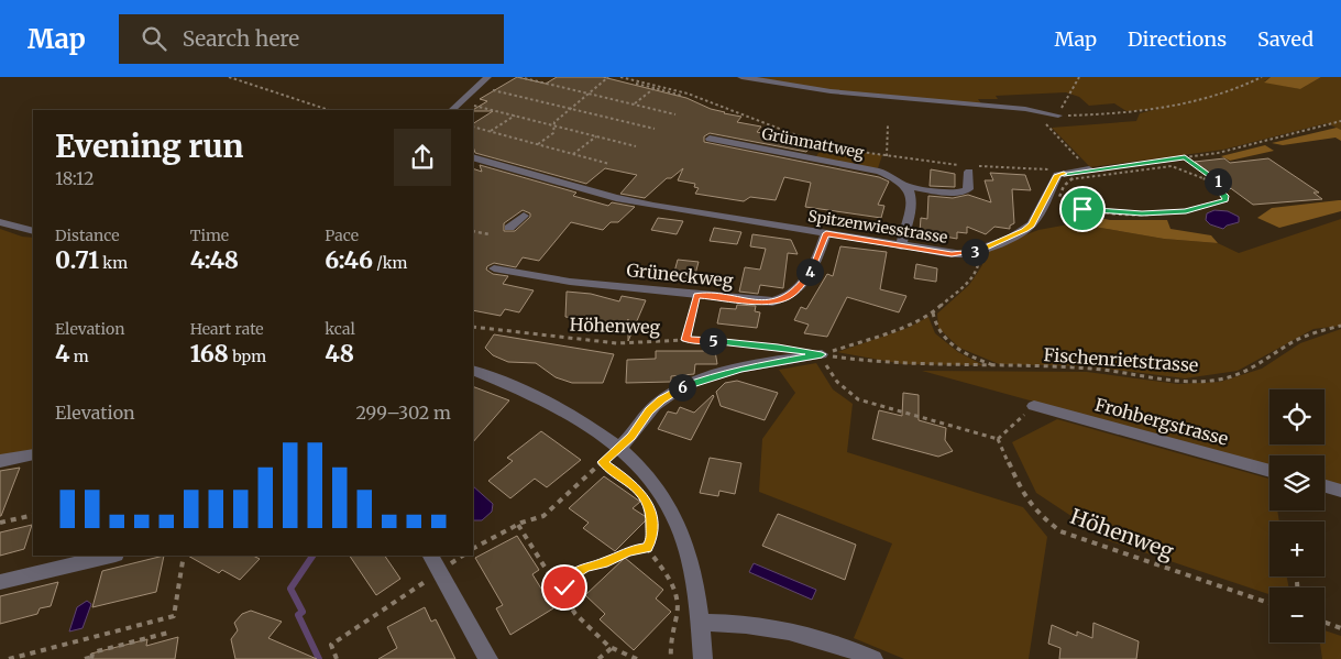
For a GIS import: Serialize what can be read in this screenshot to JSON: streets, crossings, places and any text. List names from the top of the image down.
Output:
{
  "streets": {
    "street": [
      "Grünmattweg",
      "Spitzenwiesstrasse",
      "Grüneckweg",
      "Frohbergstrasse"
    ],
    "path": ["Höhenweg", "Fischenrietstrasse"]
  },
  "crossings": [
    ["Spitzenwiesstrasse", "Grüneckweg"]
  ],
  "page": {
    "header": "Map",
    "search": "Search here",
    "nav": ["Map", "Directions", "Saved"],
    "heading": ["Evening run", "18:12"],
    "pins": [
      "1",
      "3",
      "4",
      "5",
      "6"
    ],
    "stats": [
      ["Distance", "0.71 km"],
      ["Time", "4:48"],
      ["Pace", "6:46 /km"],
      ["Elevation", "4 m"],
      ["Heart rate", "168 bpm"],
      ["kcal", "48"]
    ],
    "map_buttons": ["+", "−"],
    "chart": ["Elevation", "299–302 m"]
  }
}
